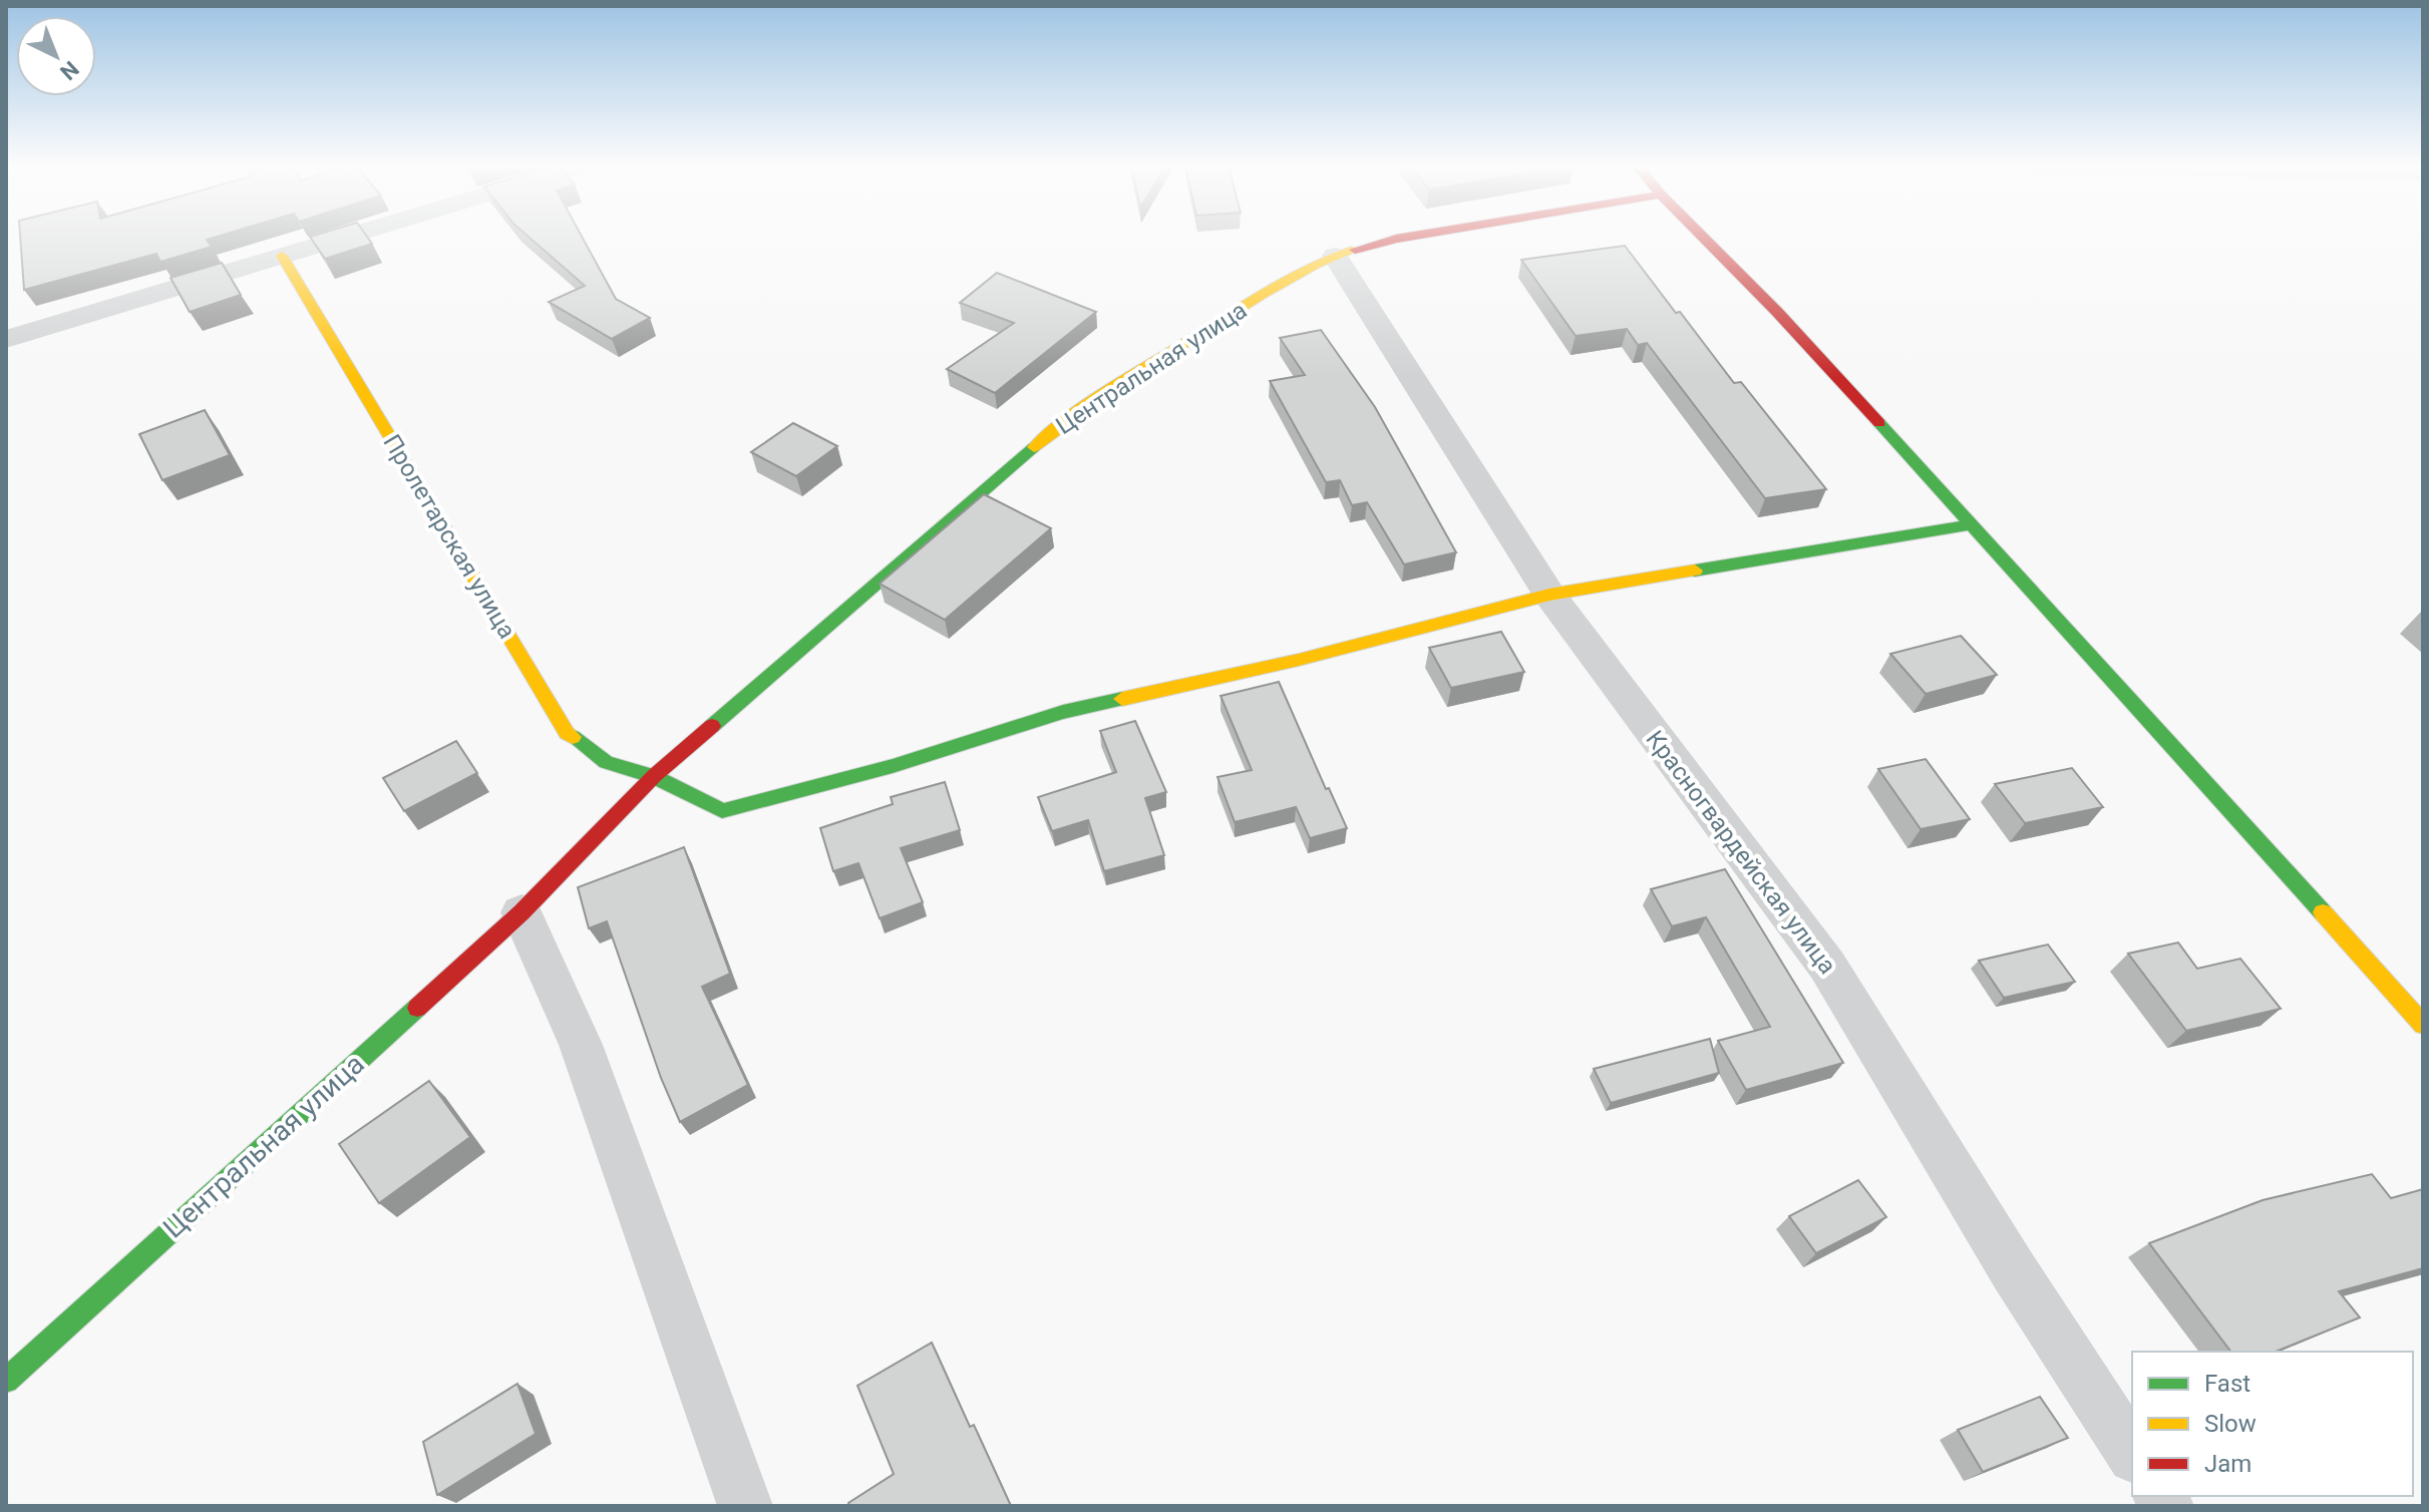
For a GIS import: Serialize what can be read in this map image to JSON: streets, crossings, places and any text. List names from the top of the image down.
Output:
{
  "streets": {
    "street": ["Центральная улица", "Пролетарская улица", "Красногвардейская улица"]
  },
  "crossings": [
    ["Центральная улица", "Пролетарская улица"],
    ["Центральная улица", "Красногвардейская улица"]
  ],
  "legend": ["Fast", "Slow", "Jam"],
  "north": "bottom right"
}
